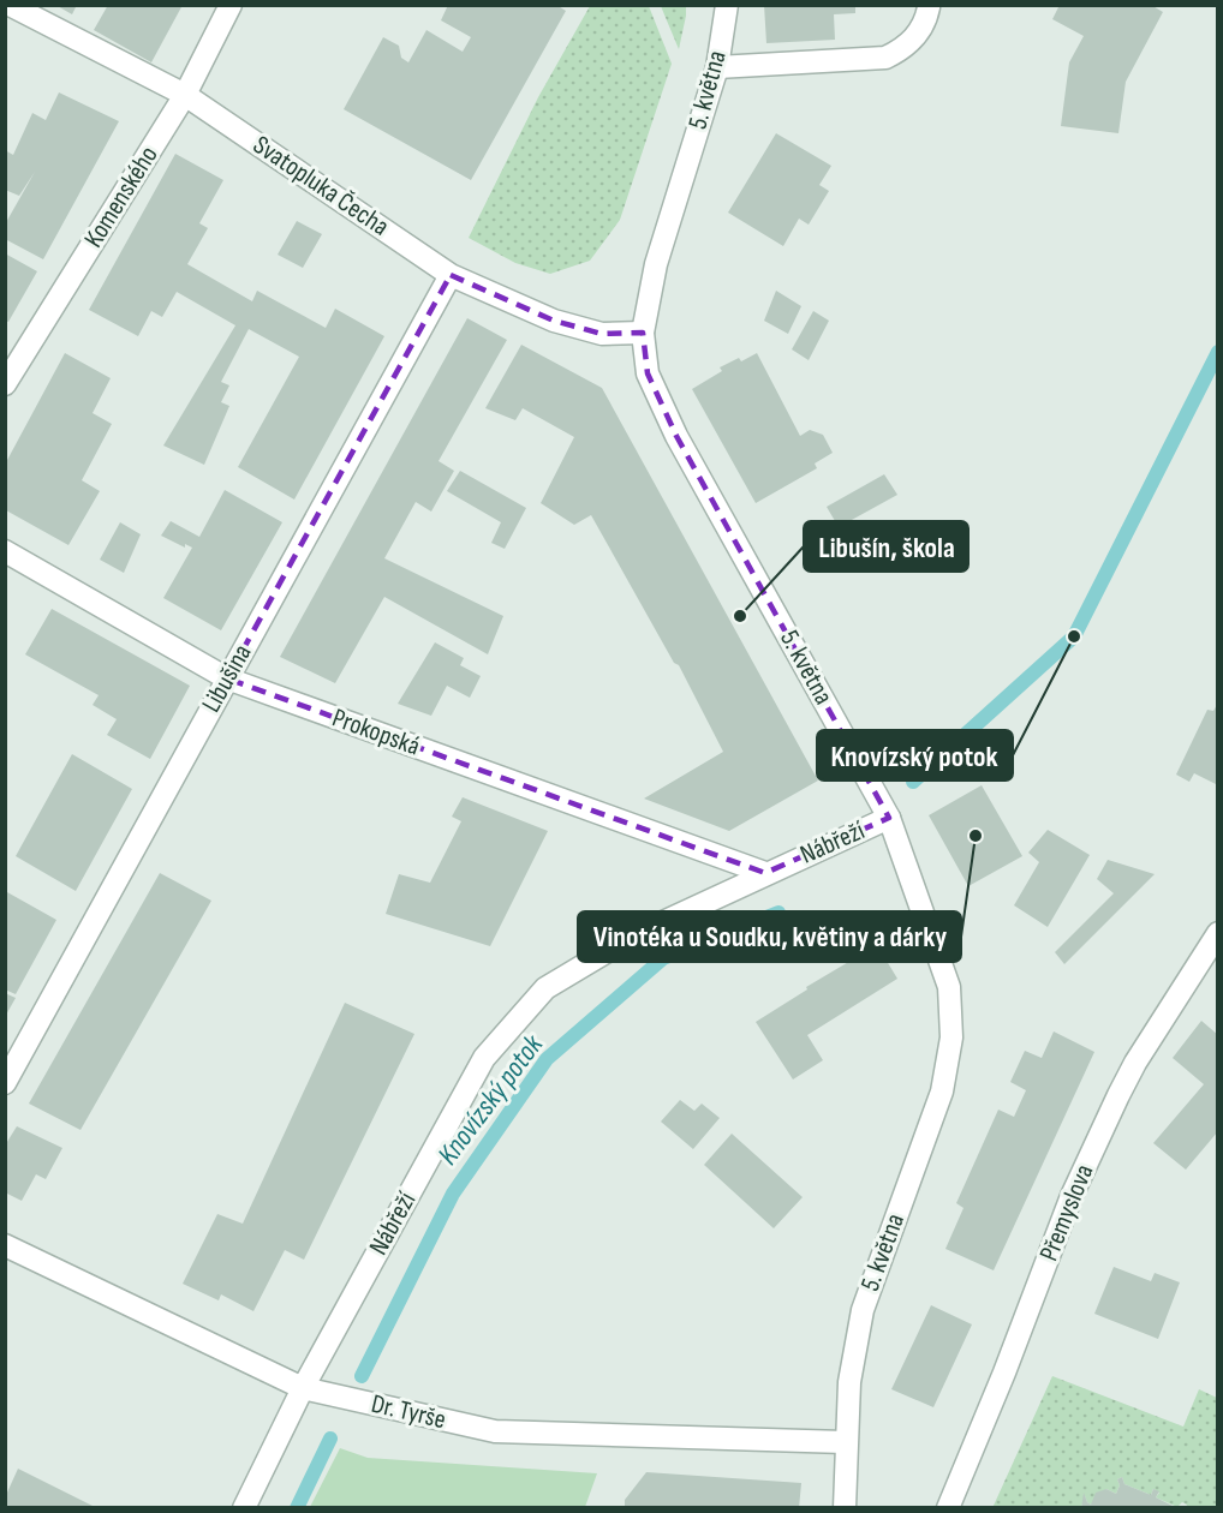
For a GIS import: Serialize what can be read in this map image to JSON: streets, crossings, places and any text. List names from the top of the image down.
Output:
{
  "streets": {
    "street": [
      "5. května",
      "Svatopluka Čecha",
      "Komenského",
      "Libušina",
      "Prokopská",
      "Nábřeží",
      "Přemyslova",
      "Dr. Tyrše"
    ]
  },
  "crossings": [
    ["5. května", "Svatopluka Čecha"],
    ["5. května", "Nábřeží"],
    ["5. května", "Dr. Tyrše"],
    ["Svatopluka Čecha", "Komenského"],
    ["Svatopluka Čecha", "Libušina"],
    ["Libušina", "Prokopská"],
    ["Prokopská", "Nábřeží"],
    ["Nábřeží", "Dr. Tyrše"]
  ],
  "water": ["Knovízský potok"],
  "places": ["Libušín, škola", "Knovízský potok", "Vinotéka u Soudku, květiny a dárky"]
}
